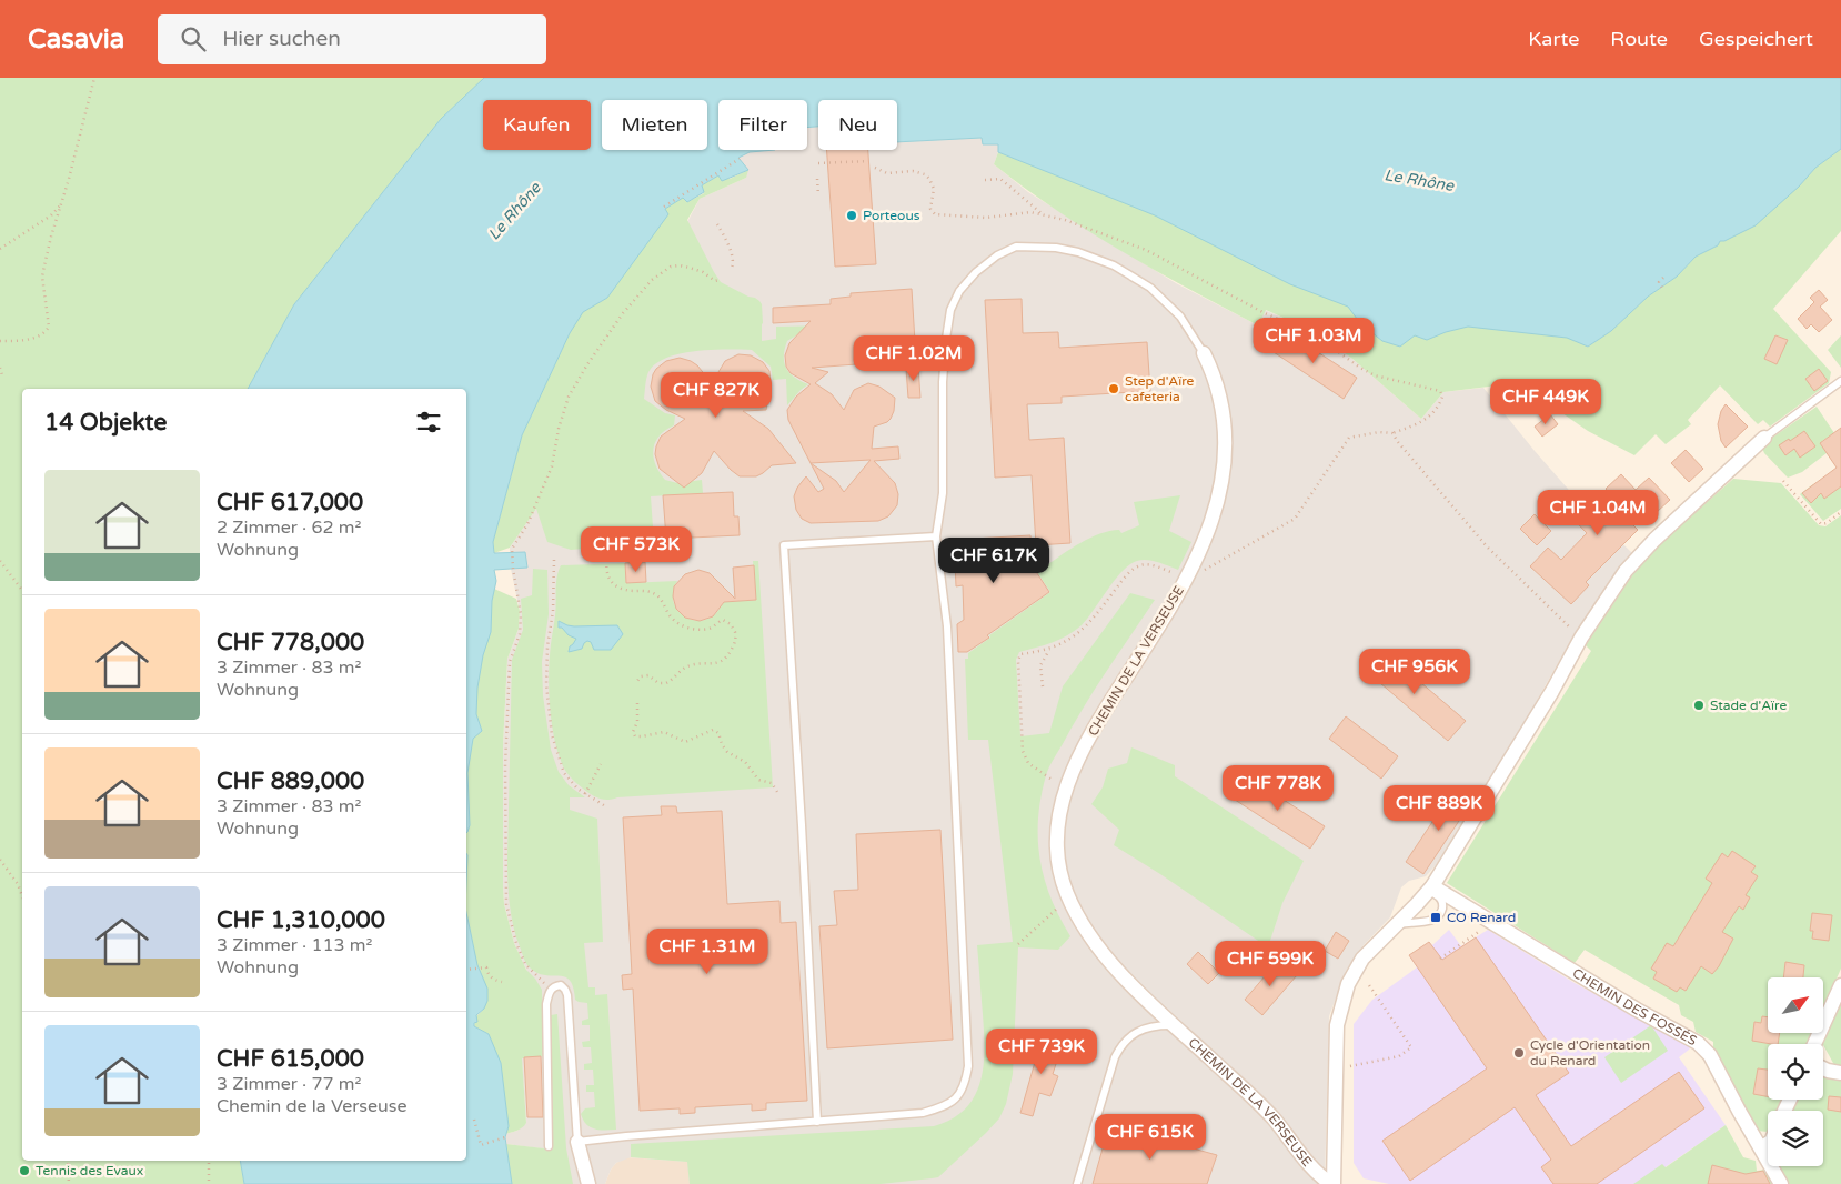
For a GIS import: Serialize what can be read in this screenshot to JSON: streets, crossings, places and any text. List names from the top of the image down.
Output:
{
  "streets": {
    "street": ["CHEMIN DE LA VERSEUSE", "CHEMIN DES FOSSÉS"]
  },
  "water": ["Le Rhône"],
  "places": {
    "other": [
      "Porteous",
      "Step d'Aïre cafeteria",
      "Stade d'Aïre",
      "Cycle d'Orientation du Renard",
      "Tennis des Evaux"
    ],
    "transit": ["CO Renard"]
  },
  "north": "top right",
  "page": {
    "header": "Casavia",
    "search": "Hier suchen",
    "nav": ["Karte", "Route", "Gespeichert"],
    "chip": [
      "Kaufen",
      "Mieten",
      "Filter",
      "Neu"
    ],
    "price": [
      "CHF 1.03M",
      "CHF 1.02M",
      "CHF 827K",
      "CHF 449K",
      "CHF 1.04M",
      "CHF 573K",
      "CHF 617K",
      "CHF 956K",
      "CHF 778K",
      "CHF 889K",
      "CHF 1.31M",
      "CHF 599K",
      "CHF 739K",
      "CHF 615K"
    ],
    "heading": "14 Objekte",
    "list": [
      {
        "name": "CHF 617,000",
        "note": "2 Zimmer · 62 m² · Wohnung"
      },
      {
        "name": "CHF 778,000",
        "note": "3 Zimmer · 83 m² · Wohnung"
      },
      {
        "name": "CHF 889,000",
        "note": "3 Zimmer · 83 m² · Wohnung"
      },
      {
        "name": "CHF 1,310,000",
        "note": "3 Zimmer · 113 m² · Wohnung"
      },
      {
        "name": "CHF 615,000",
        "note": "3 Zimmer · 77 m² · Chemin de la Verseuse"
      }
    ]
  }
}
